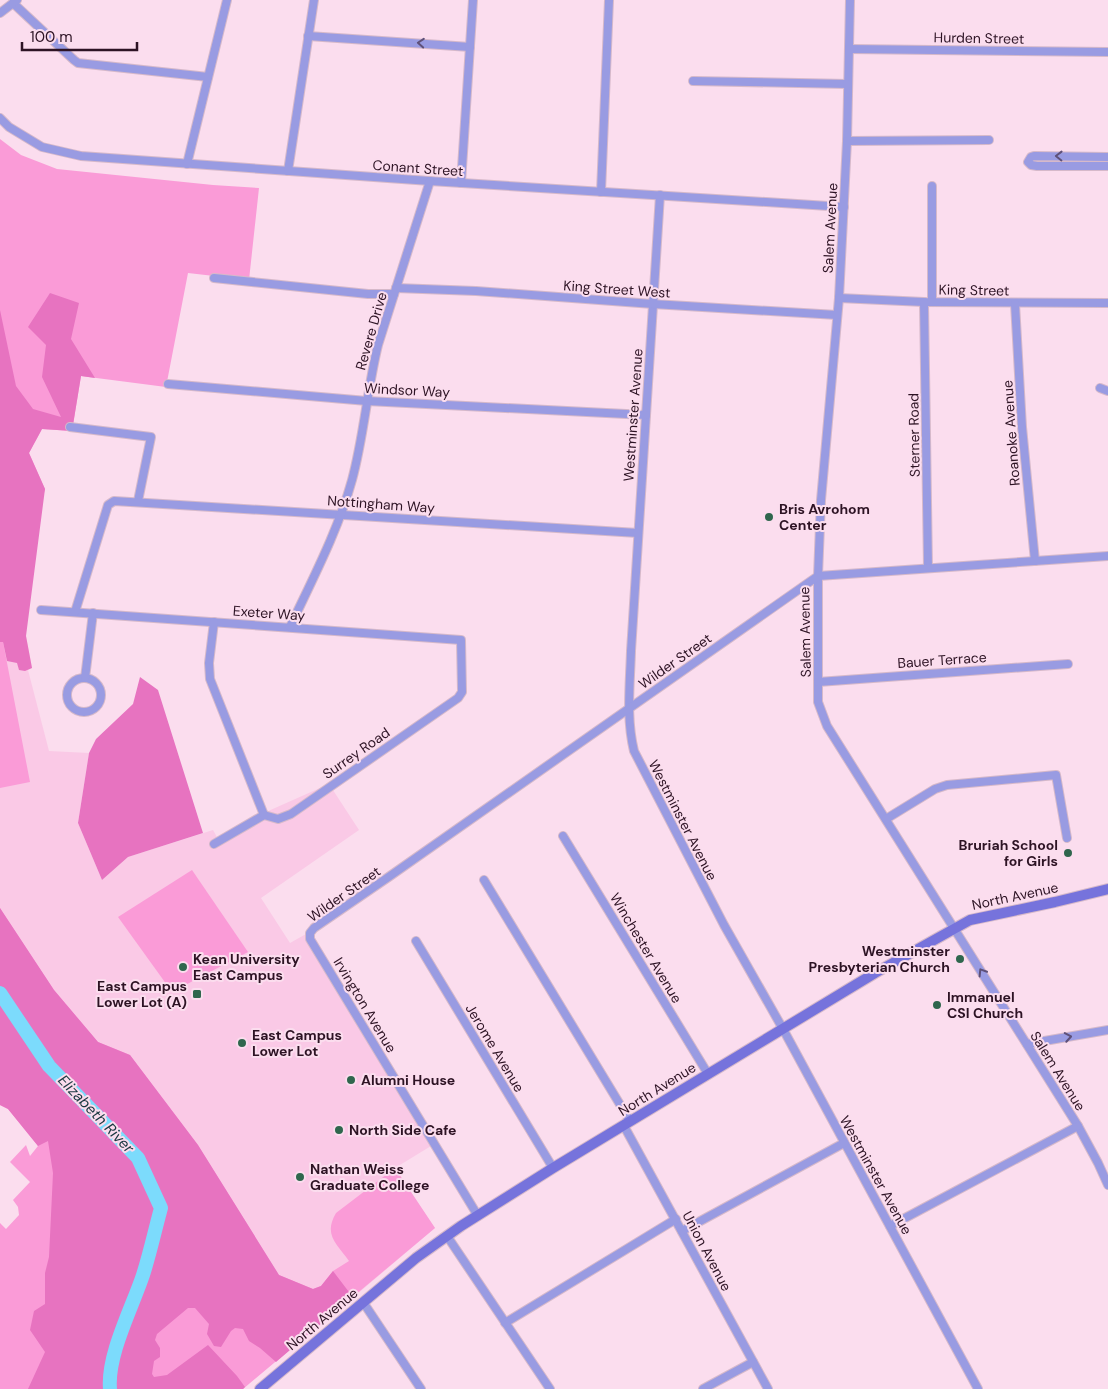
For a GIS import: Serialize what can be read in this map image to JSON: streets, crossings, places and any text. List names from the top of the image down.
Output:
{
  "streets": {
    "main road": ["North Avenue"],
    "street": [
      "Hurden Street",
      "Conant Street",
      "Salem Avenue",
      "King Street West",
      "King Street",
      "Revere Drive",
      "Windsor Way",
      "Westminster Avenue",
      "Roanoke Avenue",
      "Sterner Road",
      "Nottingham Way",
      "Exeter Way",
      "Bauer Terrace",
      "Wilder Street",
      "Surrey Road",
      "Winchester Avenue",
      "Irvington Avenue",
      "Jerome Avenue",
      "Union Avenue"
    ]
  },
  "crossings": [
    ["Hurden Street", "Salem Avenue"],
    ["Conant Street", "Salem Avenue"],
    ["Conant Street", "Revere Drive"],
    ["Conant Street", "Westminster Avenue"],
    ["Salem Avenue", "King Street West"],
    ["Salem Avenue", "King Street"],
    ["Salem Avenue", "Bauer Terrace"],
    ["Salem Avenue", "Wilder Street"],
    ["Salem Avenue", "North Avenue"],
    ["King Street West", "Revere Drive"],
    ["King Street West", "Westminster Avenue"],
    ["King Street", "Roanoke Avenue"],
    ["King Street", "Sterner Road"],
    ["Revere Drive", "Windsor Way"],
    ["Revere Drive", "Nottingham Way"],
    ["Revere Drive", "Exeter Way"],
    ["Windsor Way", "Westminster Avenue"],
    ["Westminster Avenue", "Nottingham Way"],
    ["Westminster Avenue", "Wilder Street"],
    ["Westminster Avenue", "North Avenue"],
    ["Nottingham Way", "Exeter Way"],
    ["Exeter Way", "Surrey Road"],
    ["Wilder Street", "Irvington Avenue"],
    ["North Avenue", "Winchester Avenue"],
    ["North Avenue", "Irvington Avenue"],
    ["North Avenue", "Jerome Avenue"],
    ["North Avenue", "Union Avenue"]
  ],
  "water": ["Elizabeth River"],
  "places": {
    "other": [
      "Bris Avrohom Center",
      "Bruriah School for Girls",
      "Westminster Presbyterian Church",
      "Kean University East Campus",
      "Immanuel CSI Church",
      "East Campus Lower Lot",
      "Alumni House",
      "North Side Cafe",
      "Nathan Weiss Graduate College"
    ],
    "transit": ["East Campus Lower Lot (A)"]
  },
  "scale_bar": "100 m"
}
